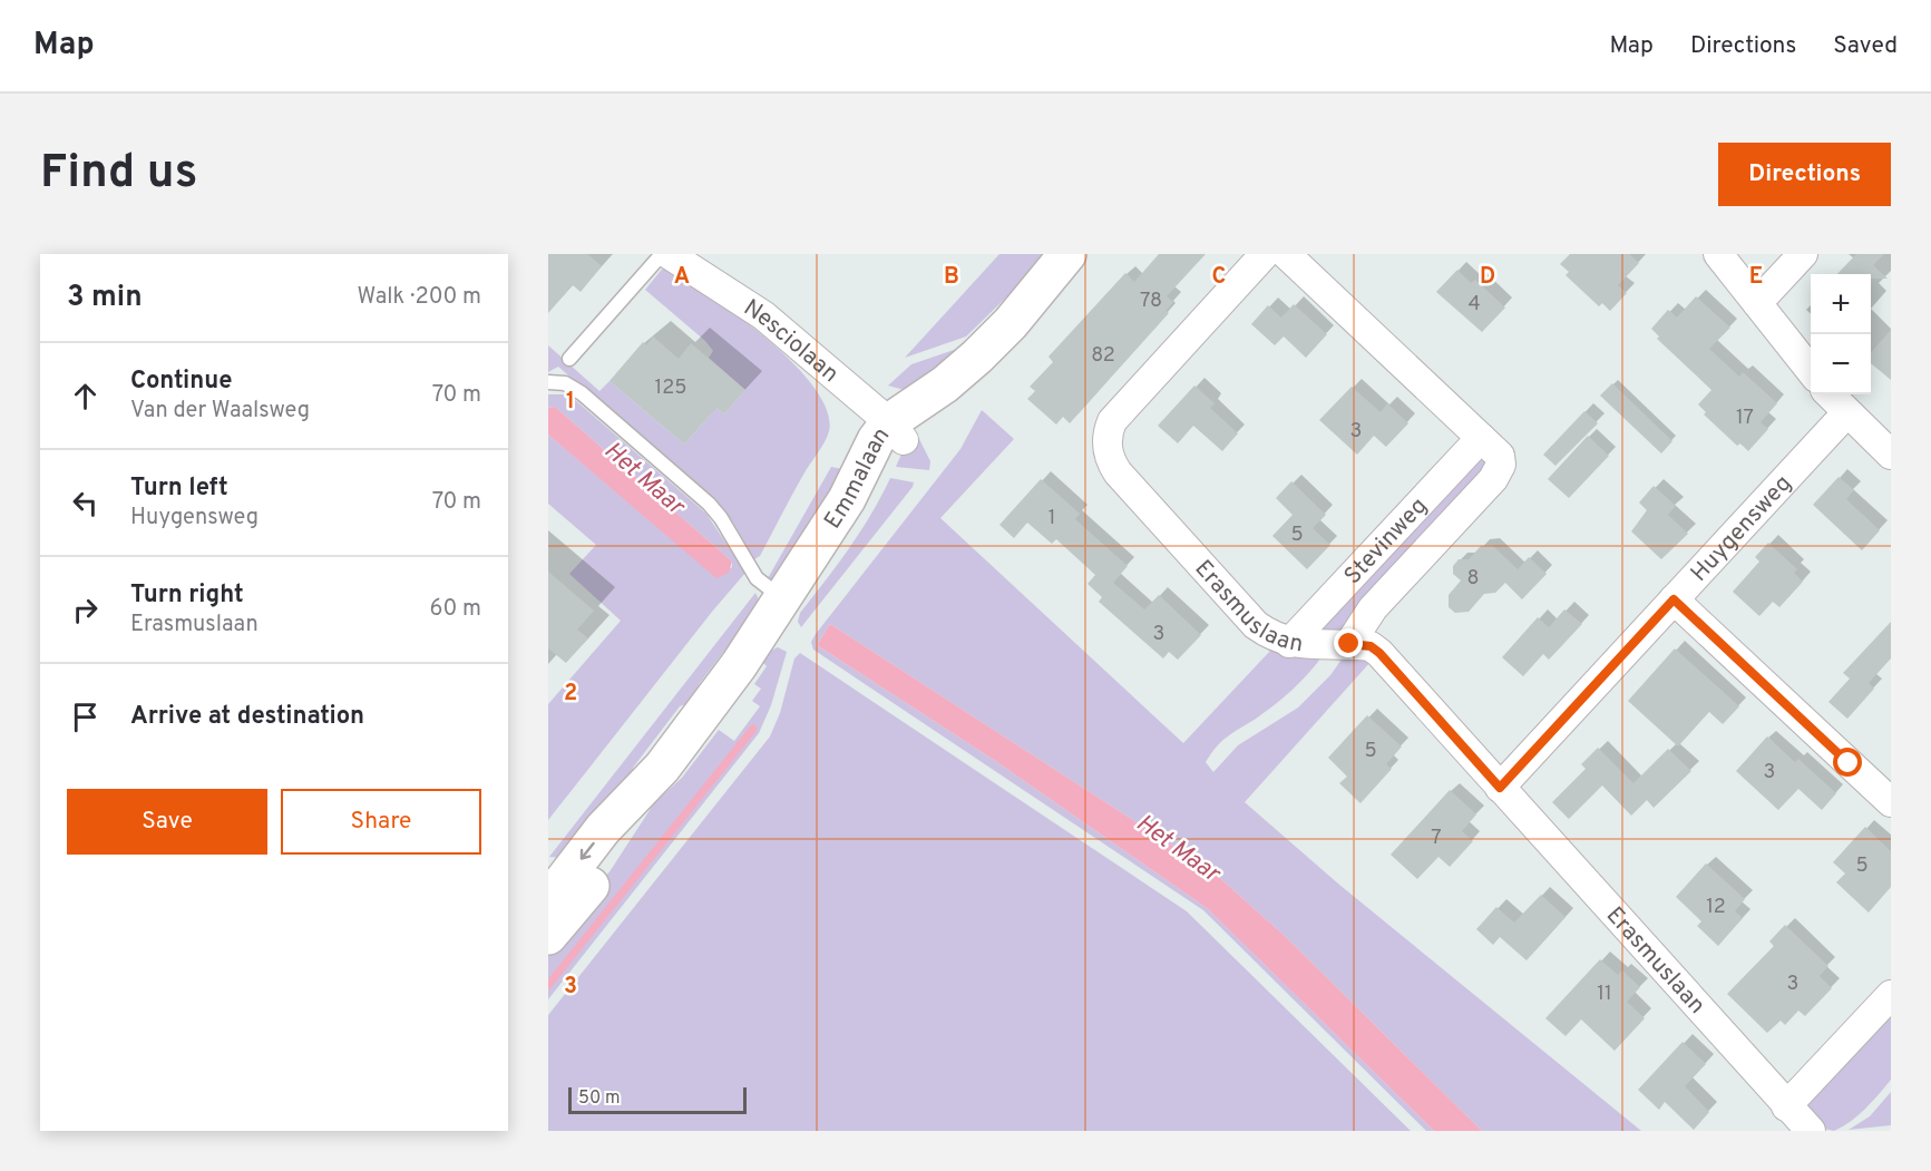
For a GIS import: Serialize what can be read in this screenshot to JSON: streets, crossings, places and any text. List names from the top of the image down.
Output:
{
  "streets": {
    "main road": ["Emmalaan"],
    "street": [
      "Nesciolaan",
      "Huygensweg",
      "Stevinweg",
      "Erasmuslaan"
    ]
  },
  "crossings": [
    ["Nesciolaan", "Emmalaan"],
    ["Huygensweg", "Erasmuslaan"],
    ["Stevinweg", "Erasmuslaan"]
  ],
  "water": ["Het Maar"],
  "house_numbers": [
    "78",
    "4",
    "82",
    "125",
    "17",
    "3",
    "1",
    "5",
    "8",
    "3",
    "5",
    "3",
    "7",
    "5",
    "12",
    "3",
    "11"
  ],
  "scale_bar": "50 m",
  "page": {
    "header": "Map",
    "nav": ["Map", "Directions", "Saved"],
    "buttons": [
      "Directions",
      ["Save", "Share"]
    ],
    "title": "Find us",
    "heading": ["3 min", "Walk · 200 m"],
    "map_buttons": ["+", "−"],
    "list": [
      ["Continue", "Van der Waalsweg", "70 m"],
      ["Turn left", "Huygensweg", "70 m"],
      ["Turn right", "Erasmuslaan", "60 m"],
      "Arrive at destination"
    ],
    "scale": "50 m"
  },
  "grid": {
    "columns": [
      "A",
      "B",
      "C",
      "D",
      "E"
    ],
    "rows": ["1", "2", "3"]
  }
}
